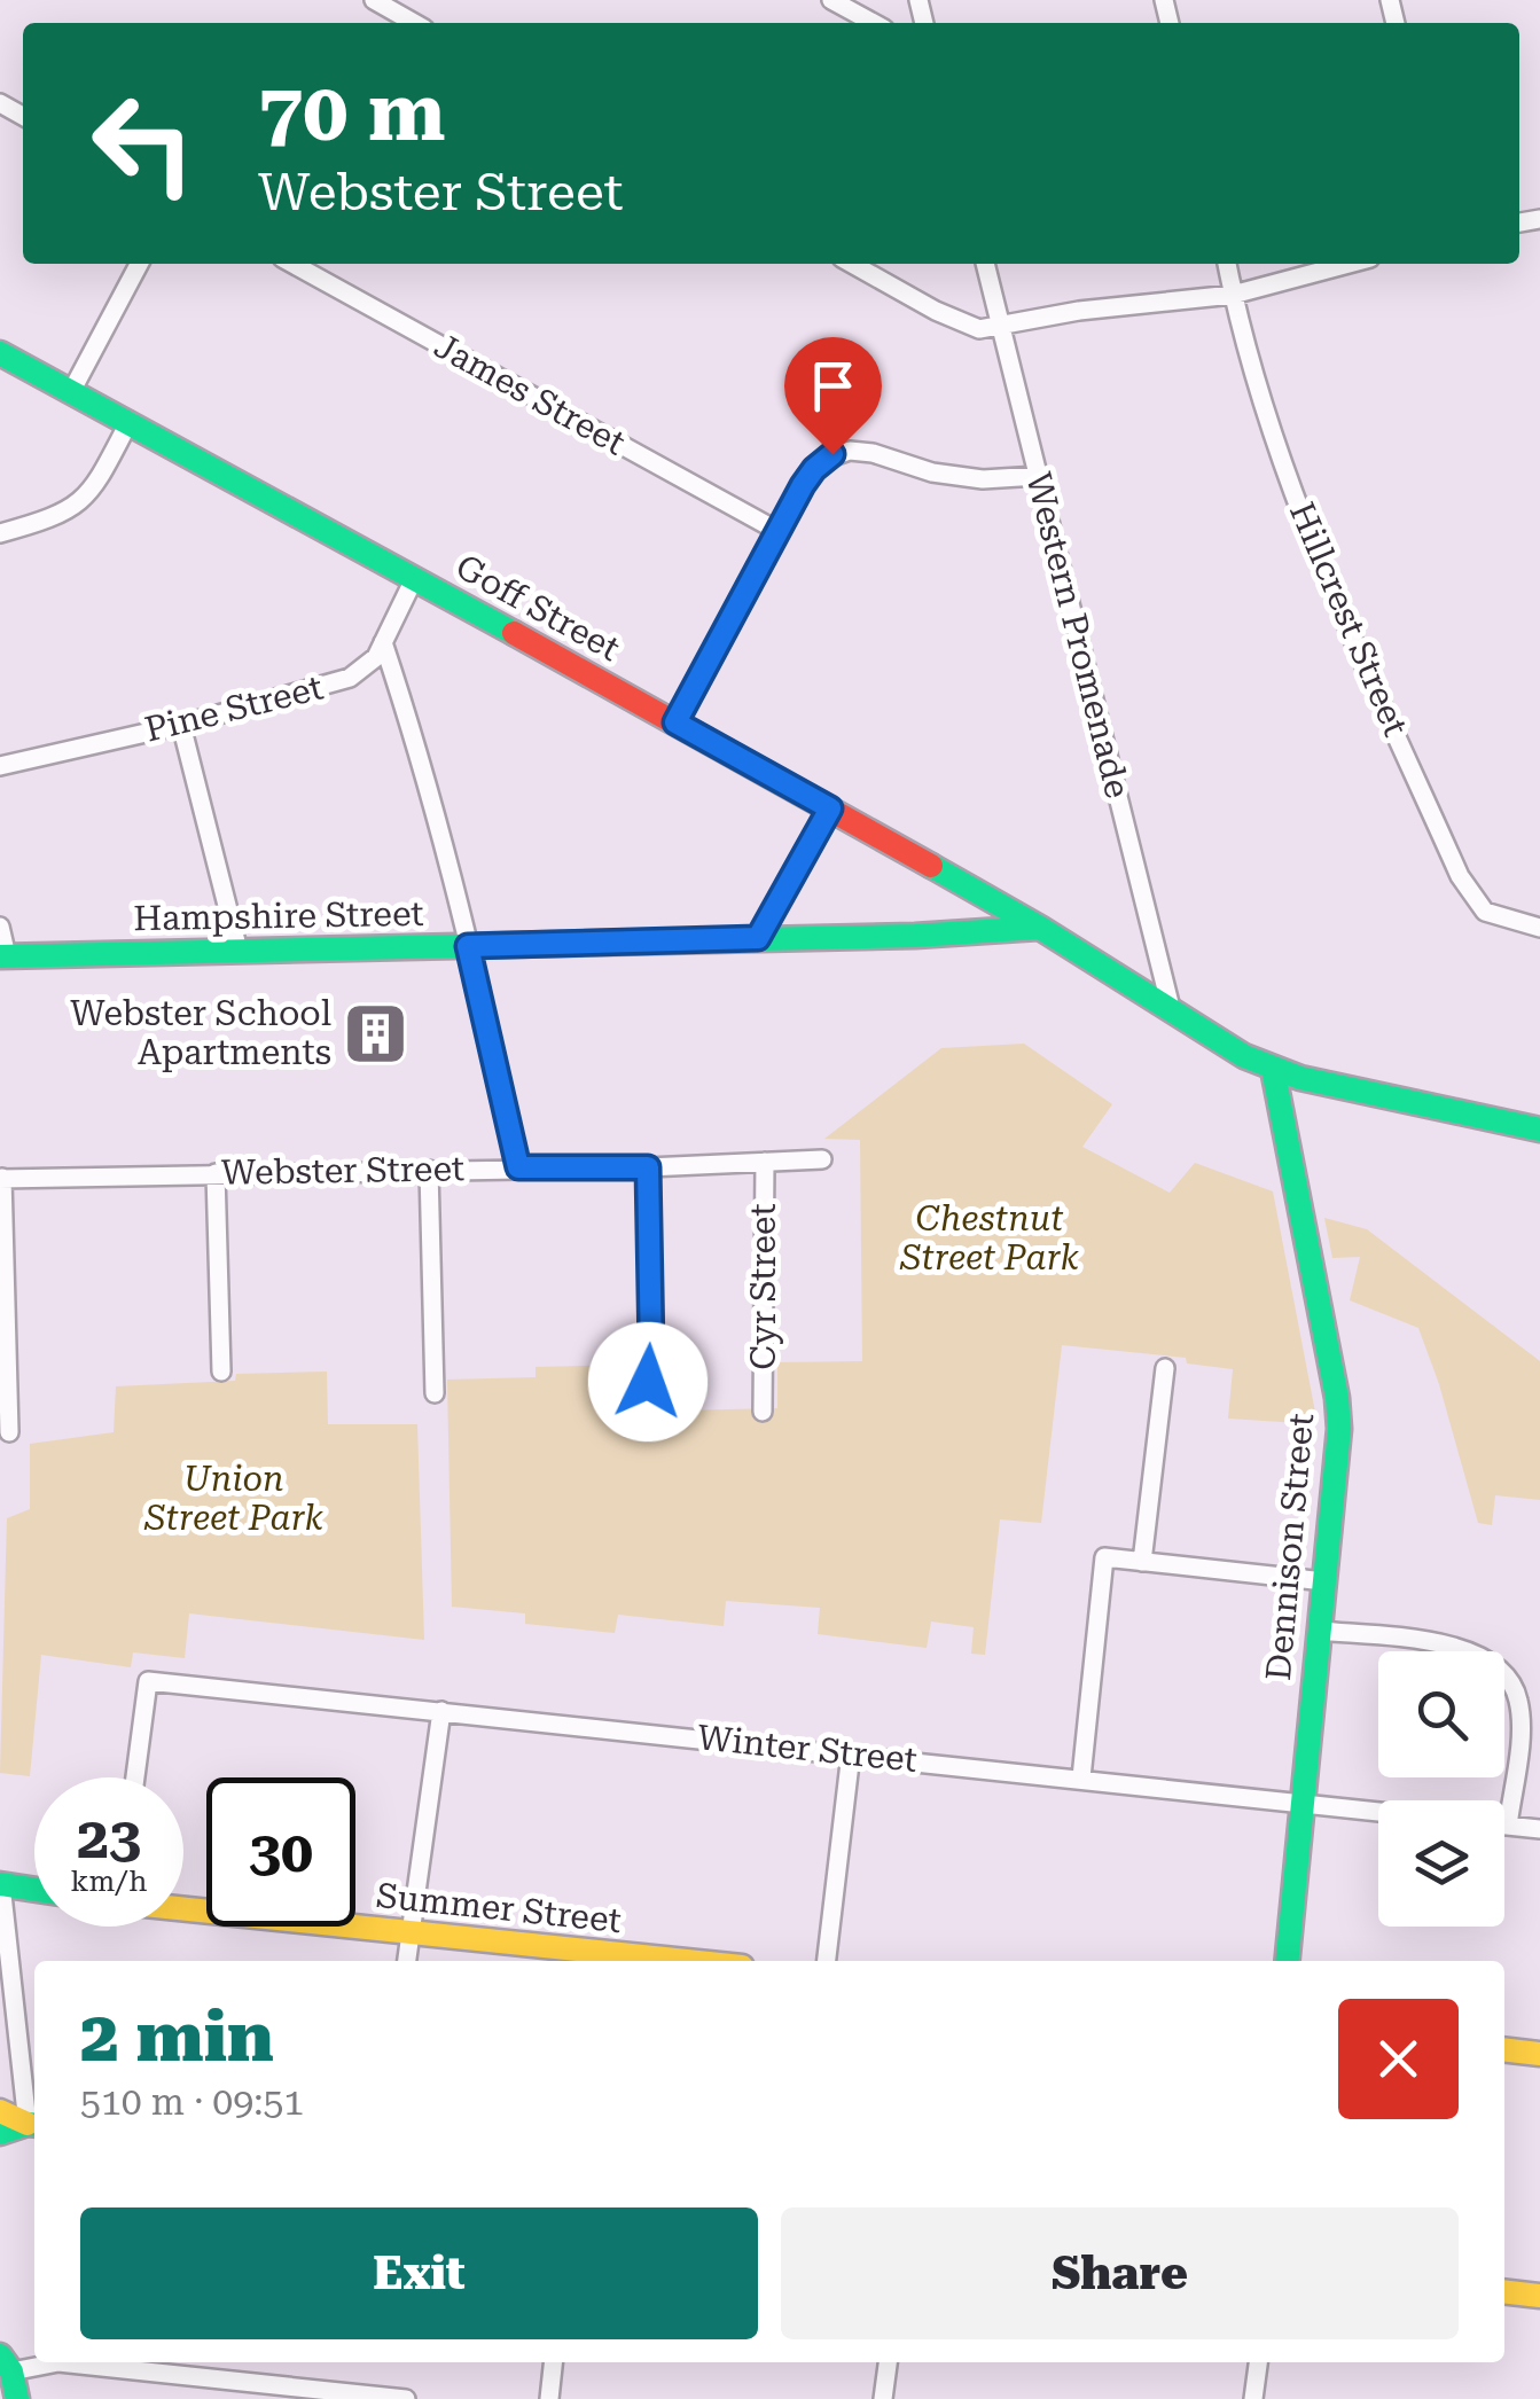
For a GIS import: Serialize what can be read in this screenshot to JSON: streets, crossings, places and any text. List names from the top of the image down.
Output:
{
  "streets": {
    "main road": [
      "Goff Street",
      "Hampshire Street",
      "Dennison Street",
      "Summer Street"
    ],
    "street": [
      "James Street",
      "Hillcrest Street",
      "Western Promenade",
      "Pine Street",
      "Webster Street",
      "Cyr Street",
      "Winter Street"
    ]
  },
  "crossings": [
    ["Goff Street", "Western Promenade"],
    ["Goff Street", "Pine Street"],
    ["Goff Street", "Hampshire Street"],
    ["Goff Street", "Dennison Street"],
    ["Webster Street", "Cyr Street"],
    ["Dennison Street", "Winter Street"]
  ],
  "parks": ["Chestnut Street Park", "Union Street Park"],
  "places": {
    "building": ["Webster School Apartments"]
  },
  "page": {
    "turn": ["70 m", "Webster Street"],
    "speed": "23 km/h",
    "limit": "30",
    "heading": ["2 min", "510 m · 09:51"],
    "buttons": ["Exit", "Share"]
  }
}
